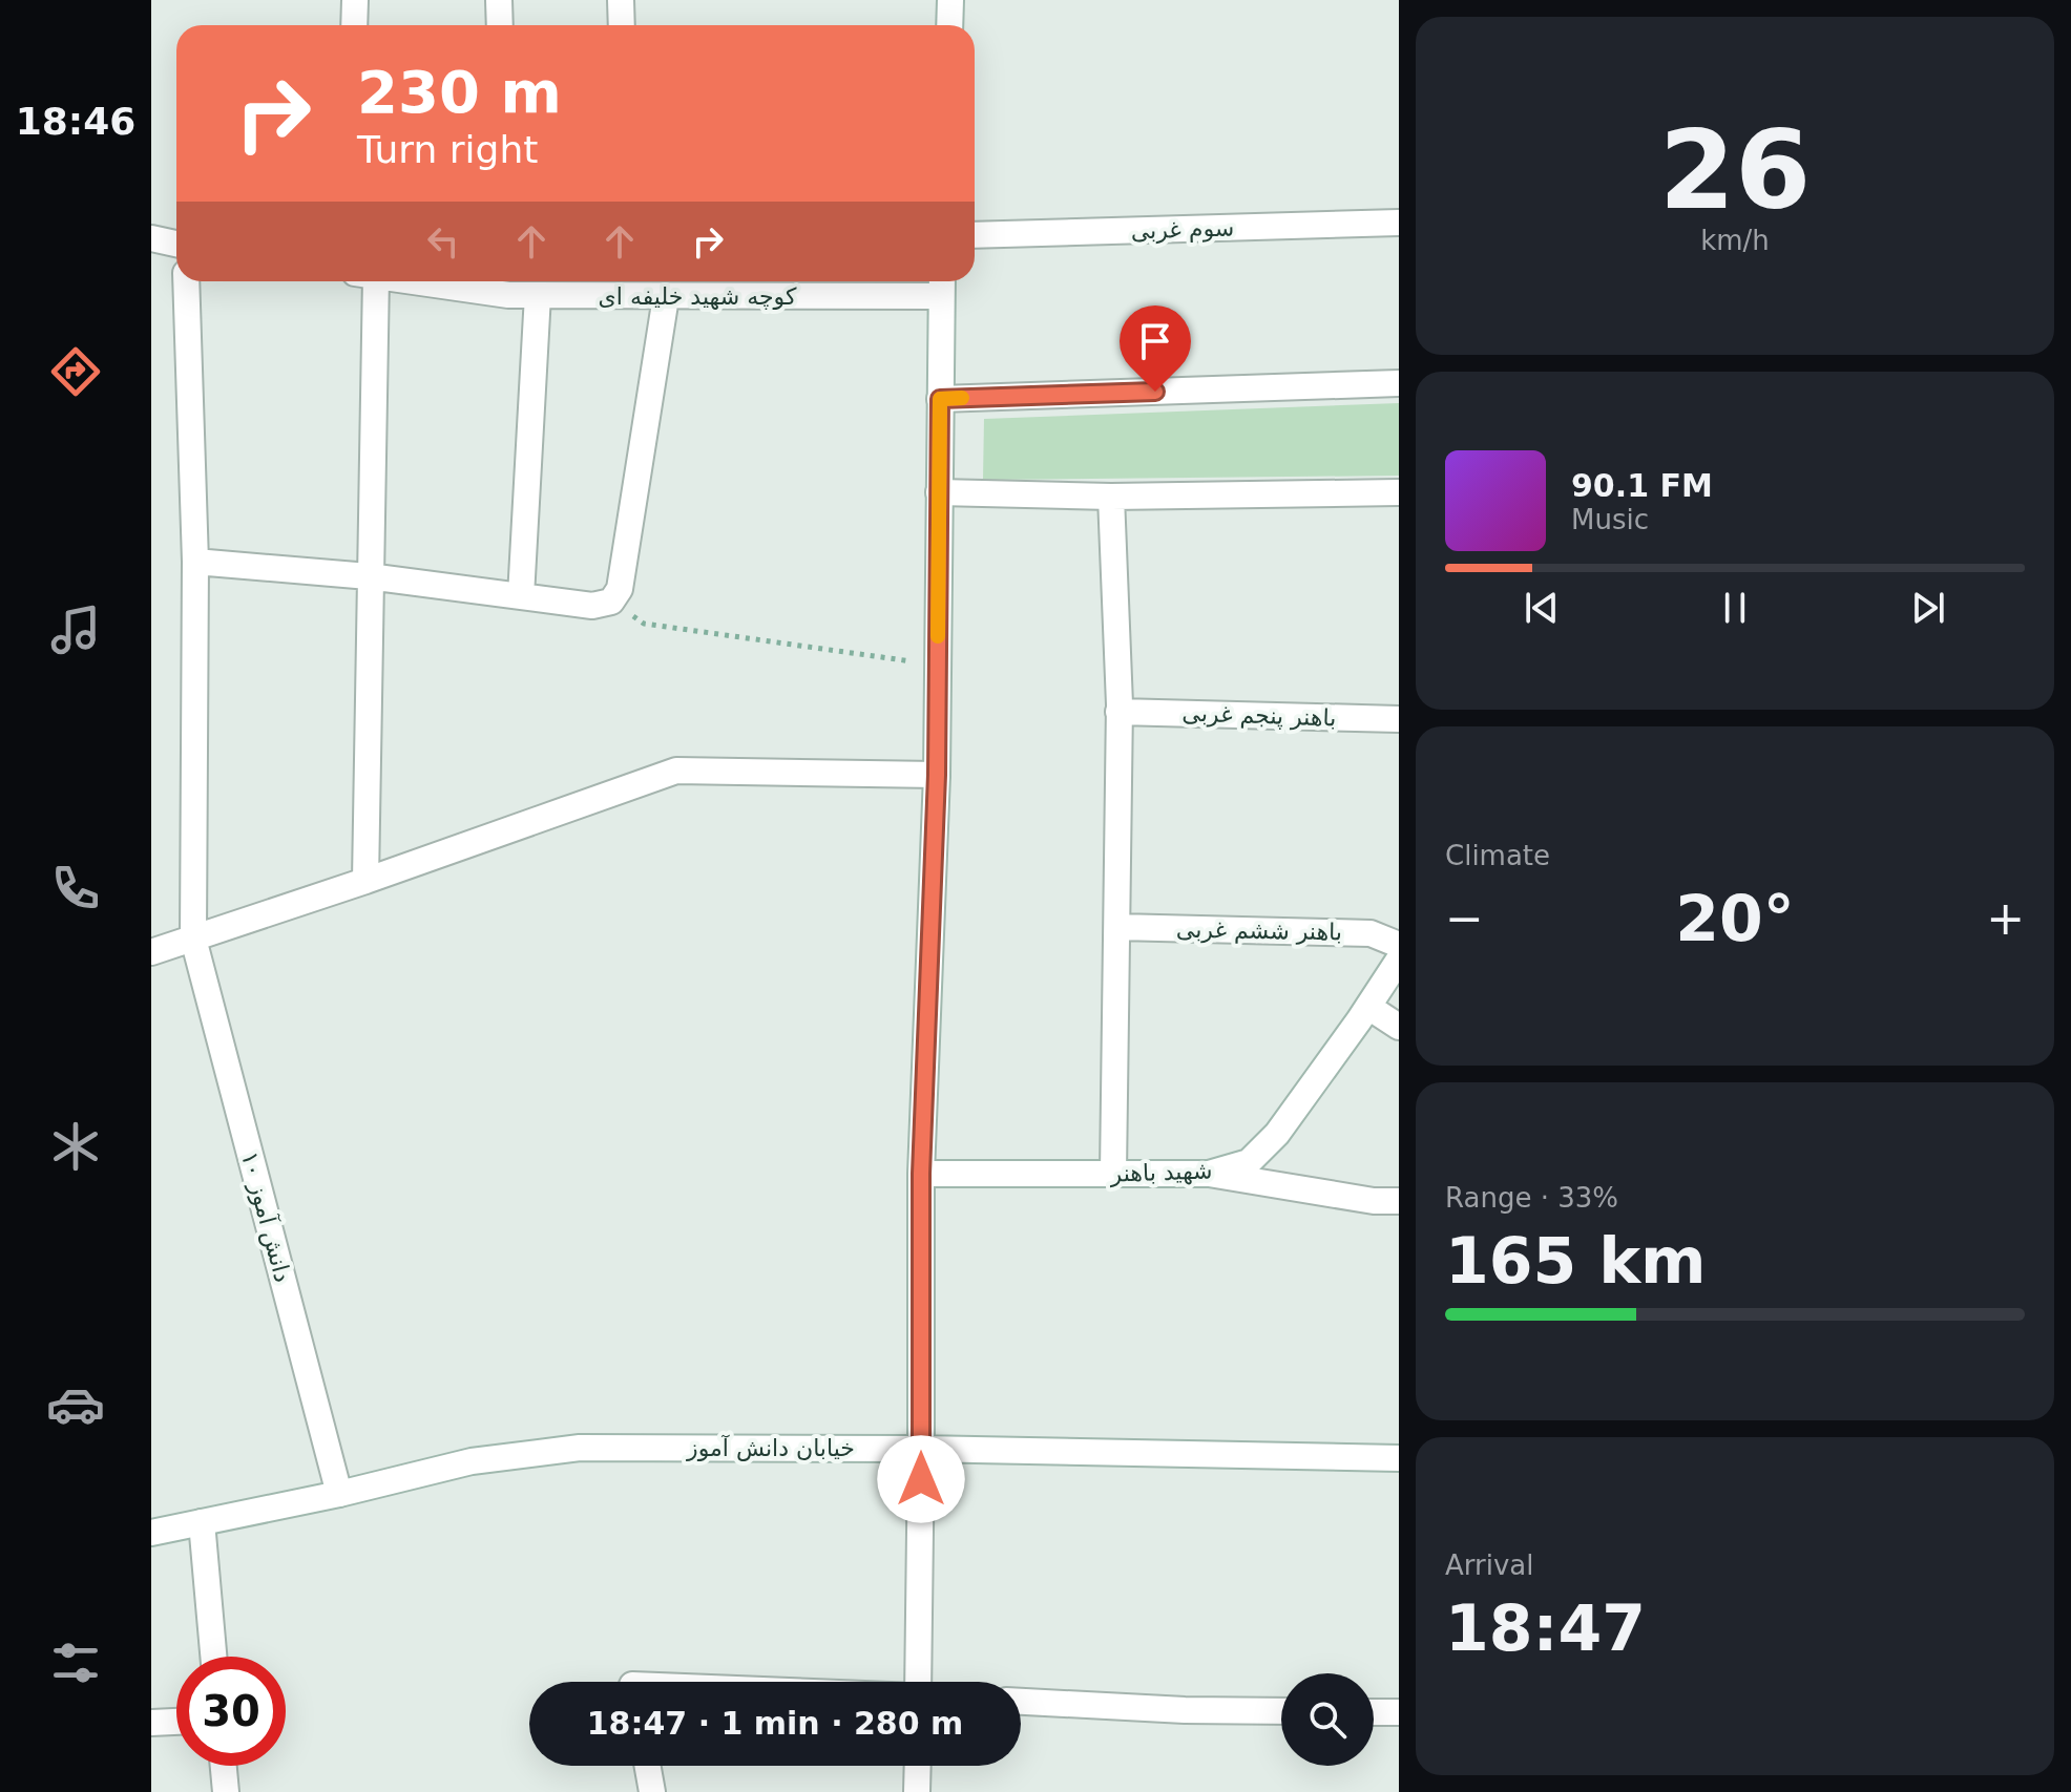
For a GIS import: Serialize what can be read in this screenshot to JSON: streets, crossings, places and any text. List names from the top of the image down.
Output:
{
  "streets": {
    "street": [
      "سوم غربی",
      "کوچه شهید خلیفه ای",
      "باهنر پنجم غربی",
      "باهنر ششم غربی",
      "شهید باهنر",
      "دانش آموز ۱۰",
      "خیابان دانش آموز"
    ]
  },
  "crossings": [
    ["دانش آموز ۱۰", "خیابان دانش آموز"]
  ],
  "page": {
    "tabs": "18:46",
    "tile": [
      ["26", "km/h"],
      "Climate",
      ["Range · 33%", "165 km"],
      ["Arrival", "18:47"]
    ],
    "turn": ["230 m", "Turn right"],
    "song": ["90.1 FM", "Music"],
    "heat": ["−", "20°", "+"],
    "limit": "30",
    "trip": "18:47 · 1 min · 280 m"
  }
}
